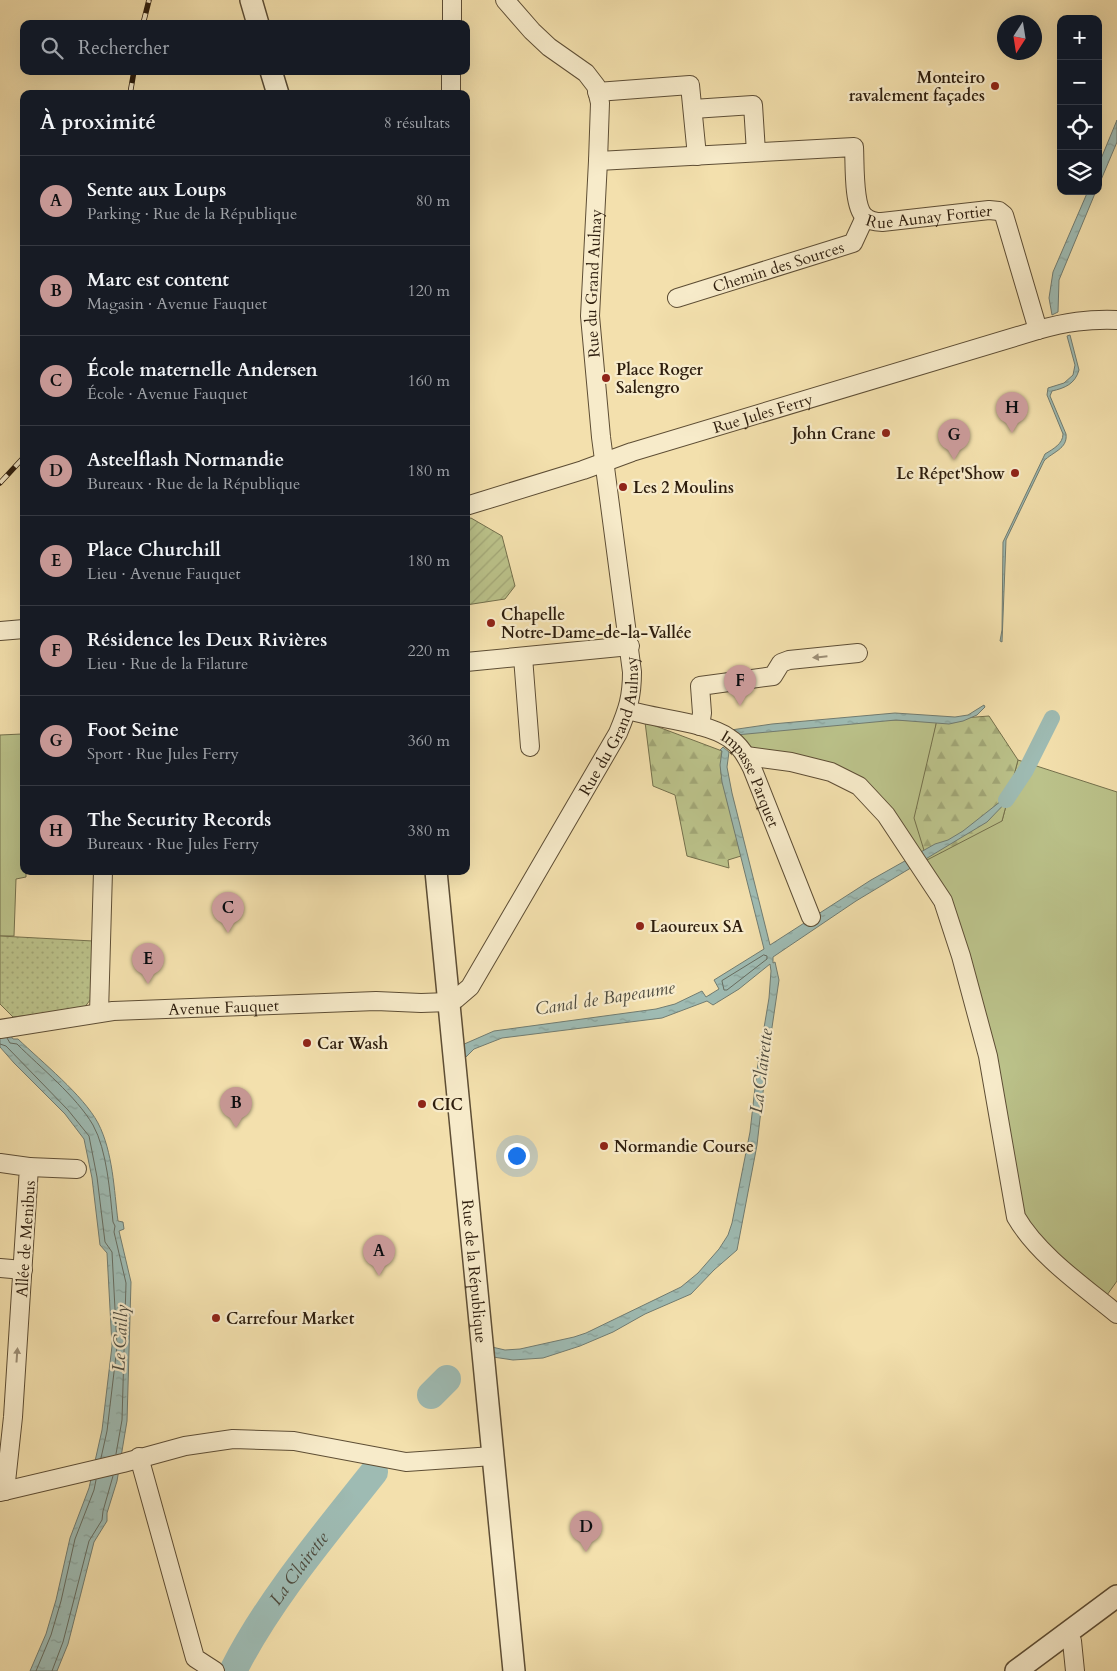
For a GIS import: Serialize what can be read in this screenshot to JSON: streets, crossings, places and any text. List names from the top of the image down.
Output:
{
  "streets": {
    "street": [
      "Rue Aunay Fortier",
      "Chemin des Sources",
      "Rue du Grand Aulnay",
      "Rue Jules Ferry",
      "Impasse Parquet",
      "Avenue Fauquet",
      "Allée de Menibus",
      "Rue de la République"
    ]
  },
  "crossings": [
    ["Rue Aunay Fortier", "Chemin des Sources"],
    ["Rue Aunay Fortier", "Rue Jules Ferry"],
    ["Rue du Grand Aulnay", "Rue Jules Ferry"],
    ["Rue du Grand Aulnay", "Impasse Parquet"],
    ["Rue du Grand Aulnay", "Avenue Fauquet"],
    ["Rue du Grand Aulnay", "Rue de la République"],
    ["Avenue Fauquet", "Rue de la République"]
  ],
  "water": ["Canal de Bapeaume", "La Clairette", "Le Cailly"],
  "places": [
    "Monteiro ravalement façades",
    "Place Roger Salengro",
    "John Crane",
    "Le Répet'Show",
    "Les 2 Moulins",
    "Chapelle Notre-Dame-de-la-Vallée",
    "Laoureux SA",
    "Car Wash",
    "CIC",
    "Normandie Course",
    "Carrefour Market"
  ],
  "north": "bottom",
  "page": {
    "map_buttons": ["+", "−"],
    "search": "Rechercher",
    "heading": ["À proximité", "8 résultats"],
    "list": [
      {
        "mark": "A",
        "name": "Sente aux Loups",
        "note": "Parking · Rue de la République",
        "value": "80 m"
      },
      {
        "mark": "B",
        "name": "Marc est content",
        "note": "Magasin · Avenue Fauquet",
        "value": "120 m"
      },
      {
        "mark": "C",
        "name": "École maternelle Andersen",
        "note": "École · Avenue Fauquet",
        "value": "160 m"
      },
      {
        "mark": "D",
        "name": "Asteelflash Normandie",
        "note": "Bureaux · Rue de la République",
        "value": "180 m"
      },
      {
        "mark": "E",
        "name": "Place Churchill",
        "note": "Lieu · Avenue Fauquet",
        "value": "180 m"
      },
      {
        "mark": "F",
        "name": "Résidence les Deux Rivières",
        "note": "Lieu · Rue de la Filature",
        "value": "220 m"
      },
      {
        "mark": "G",
        "name": "Foot Seine",
        "note": "Sport · Rue Jules Ferry",
        "value": "360 m"
      },
      {
        "mark": "H",
        "name": "The Security Records",
        "note": "Bureaux · Rue Jules Ferry",
        "value": "380 m"
      }
    ],
    "pins": [
      "H",
      "G",
      "F",
      "C",
      "E",
      "B",
      "A",
      "D"
    ]
  }
}
